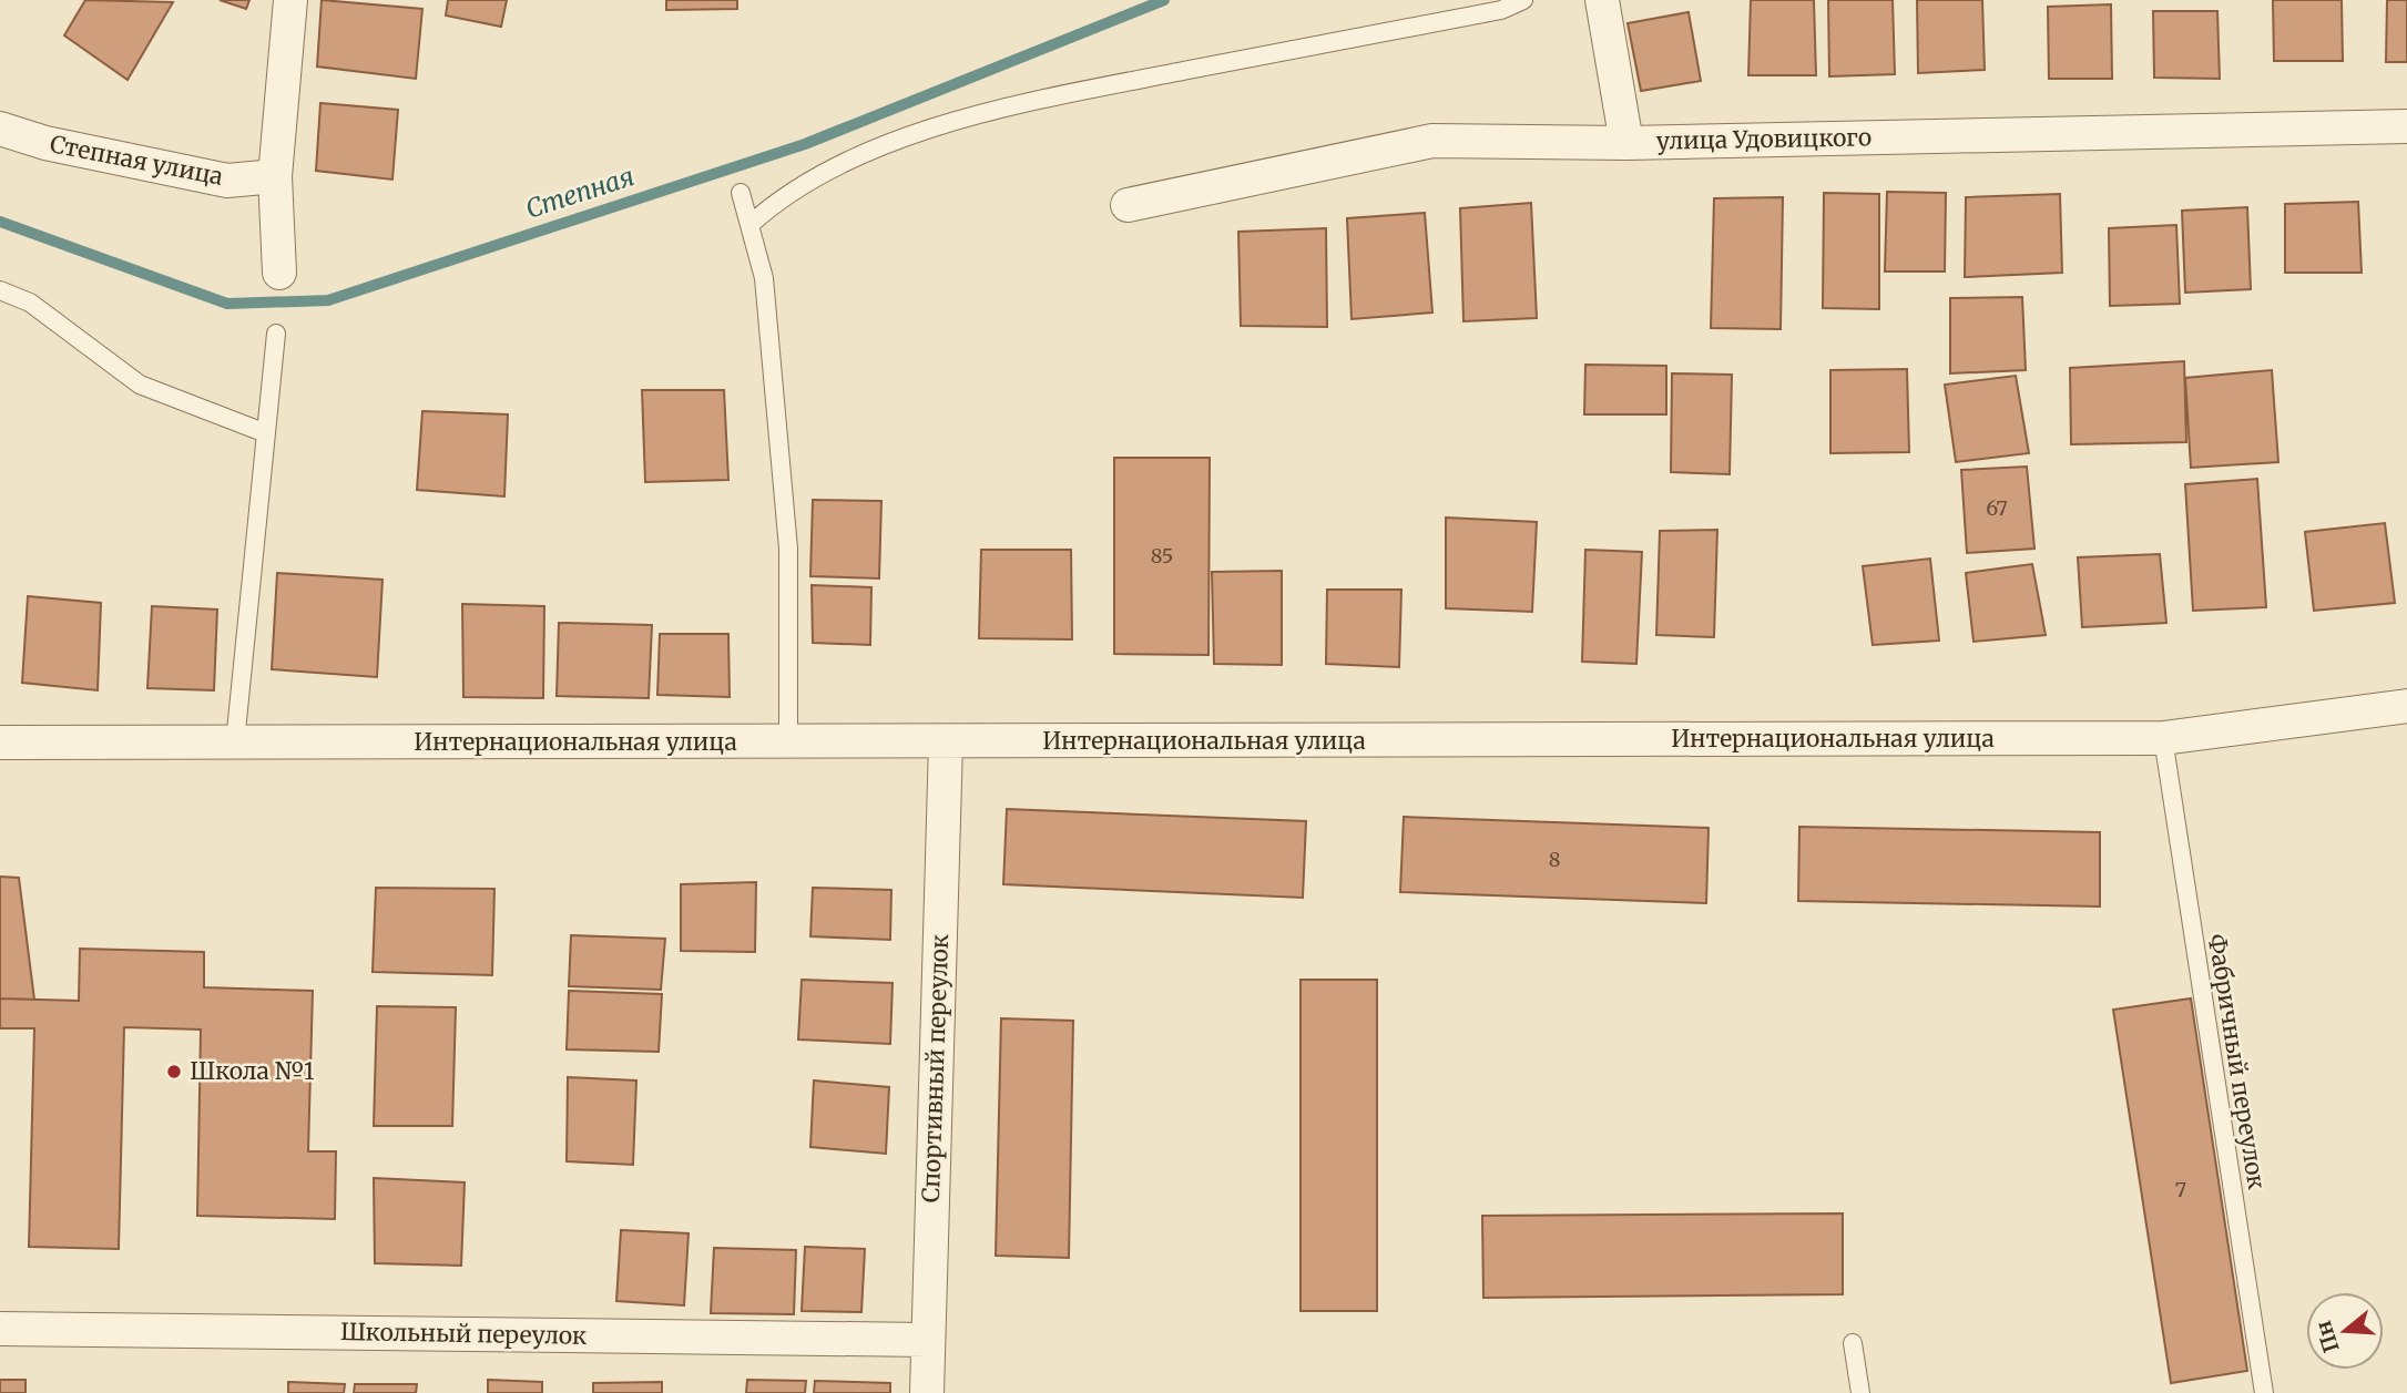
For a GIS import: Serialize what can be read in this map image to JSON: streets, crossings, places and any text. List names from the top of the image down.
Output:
{
  "streets": {
    "street": [
      "улица Удовицкого",
      "Степная улица",
      "Интернациональная улица",
      "Спортивный переулок",
      "Школьный переулок"
    ],
    "lane": ["Фабричный переулок"]
  },
  "crossings": [
    ["Интернациональная улица", "Фабричный переулок"],
    ["Интернациональная улица", "Спортивный переулок"],
    ["Спортивный переулок", "Школьный переулок"]
  ],
  "water": ["Степная"],
  "places": ["Школа №1"],
  "house_numbers": [
    "67",
    "85",
    "8",
    "7"
  ],
  "north": "left"
}
